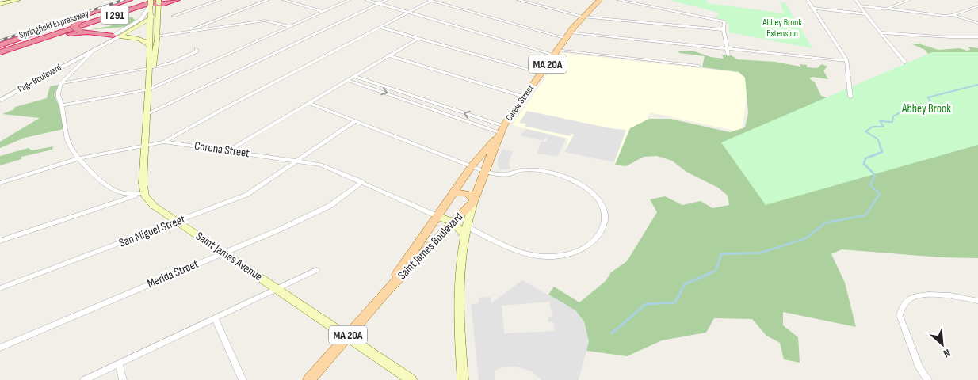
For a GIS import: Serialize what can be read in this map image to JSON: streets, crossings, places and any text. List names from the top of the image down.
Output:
{
  "streets": {
    "highway": ["I 291", "Springfield Expressway"],
    "main road": [
      "MA 20A",
      "Page Boulevard",
      "Carew Street",
      "Saint James Boulevard",
      "Saint James Avenue"
    ],
    "street": ["Corona Street", "San Miguel Street", "Merida Street"]
  },
  "crossings": [
    ["Carew Street", "Corona Street"],
    ["Carew Street", "Saint James Boulevard"],
    ["Corona Street", "San Miguel Street"],
    ["Corona Street", "Saint James Boulevard"],
    ["Corona Street", "Merida Street"],
    ["San Miguel Street", "Saint James Avenue"],
    ["Saint James Boulevard", "Saint James Avenue"],
    ["Saint James Avenue", "Merida Street"]
  ],
  "parks": ["Abbey Brook Extension", "Abbey Brook"],
  "north": "bottom right"
}
